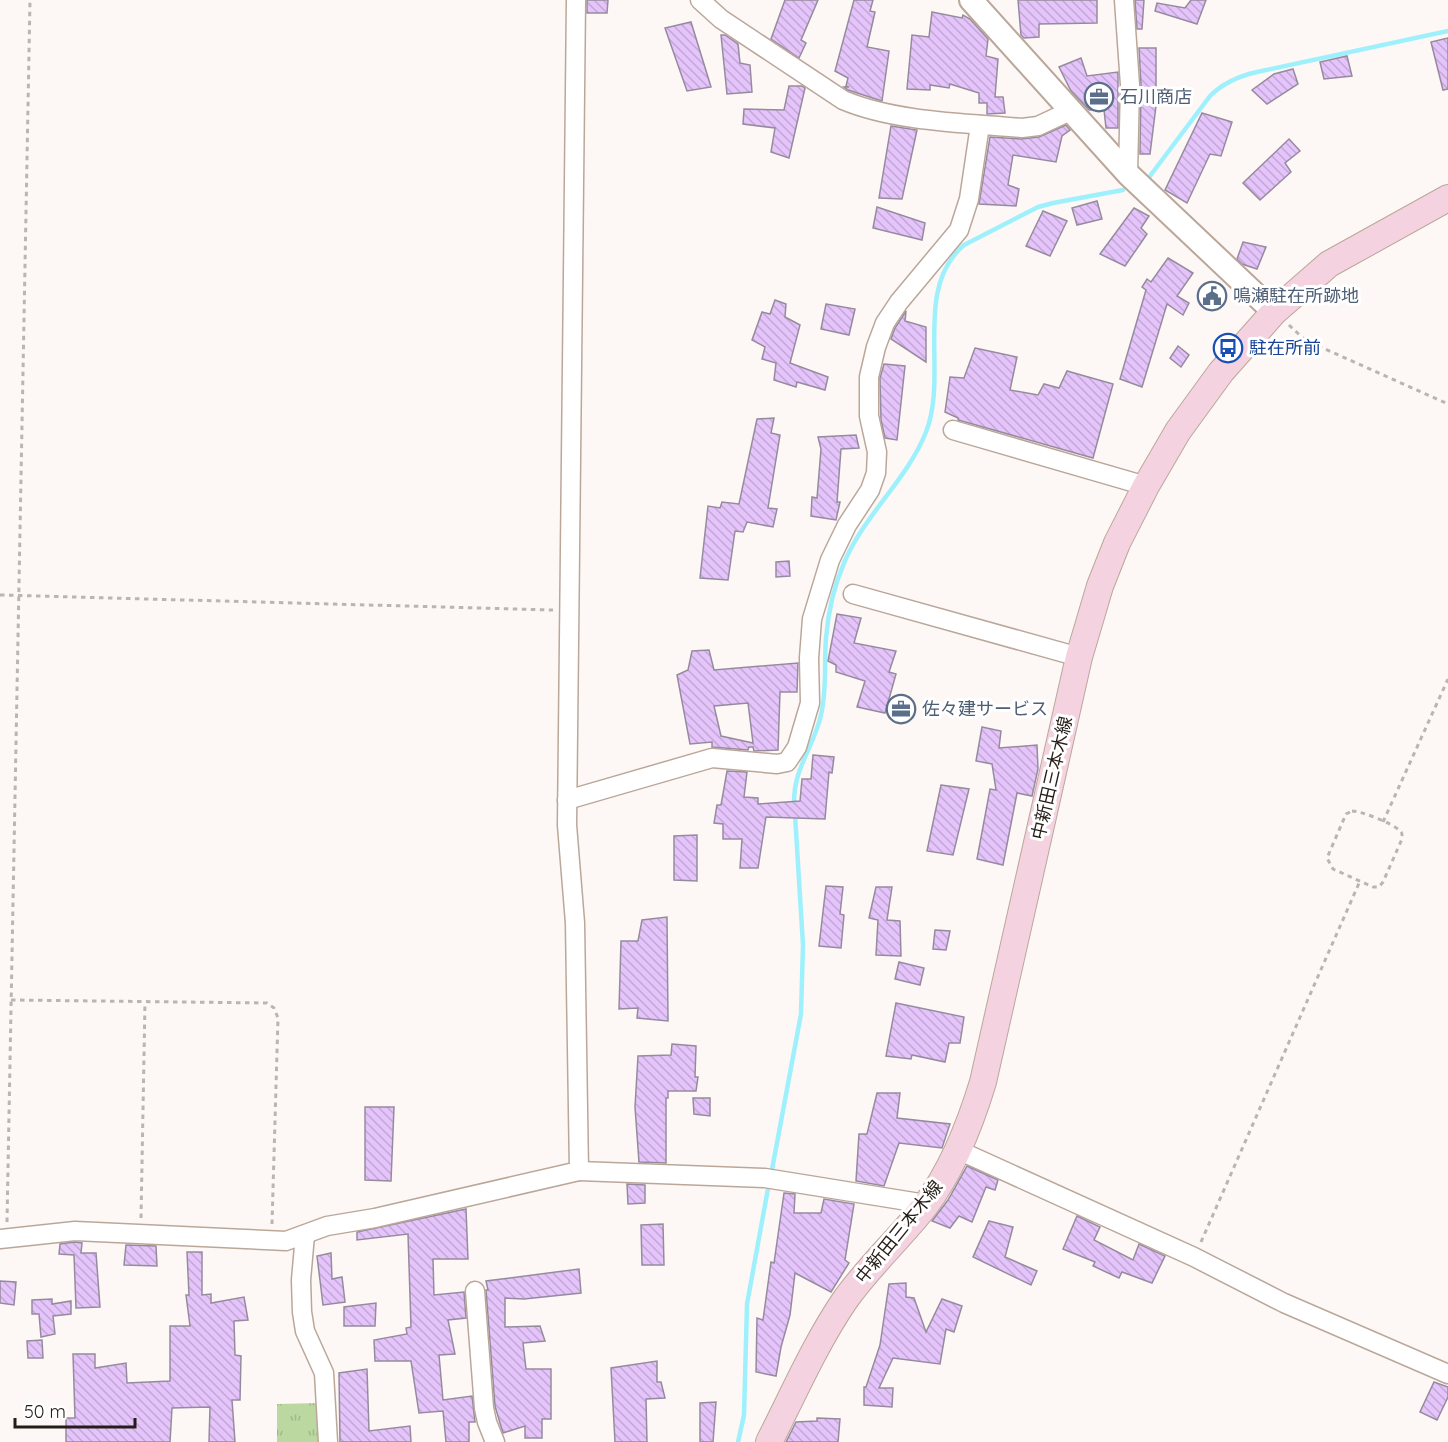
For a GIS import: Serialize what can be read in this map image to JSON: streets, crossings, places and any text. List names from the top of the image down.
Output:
{
  "streets": {
    "main road": ["中新田三本木線"]
  },
  "places": {
    "office": ["石川商店", "佐々建サービス"],
    "public building": ["鳴瀬駐在所跡地"],
    "bus stop": ["駐在所前"]
  },
  "scale_bar": "50 m"
}
